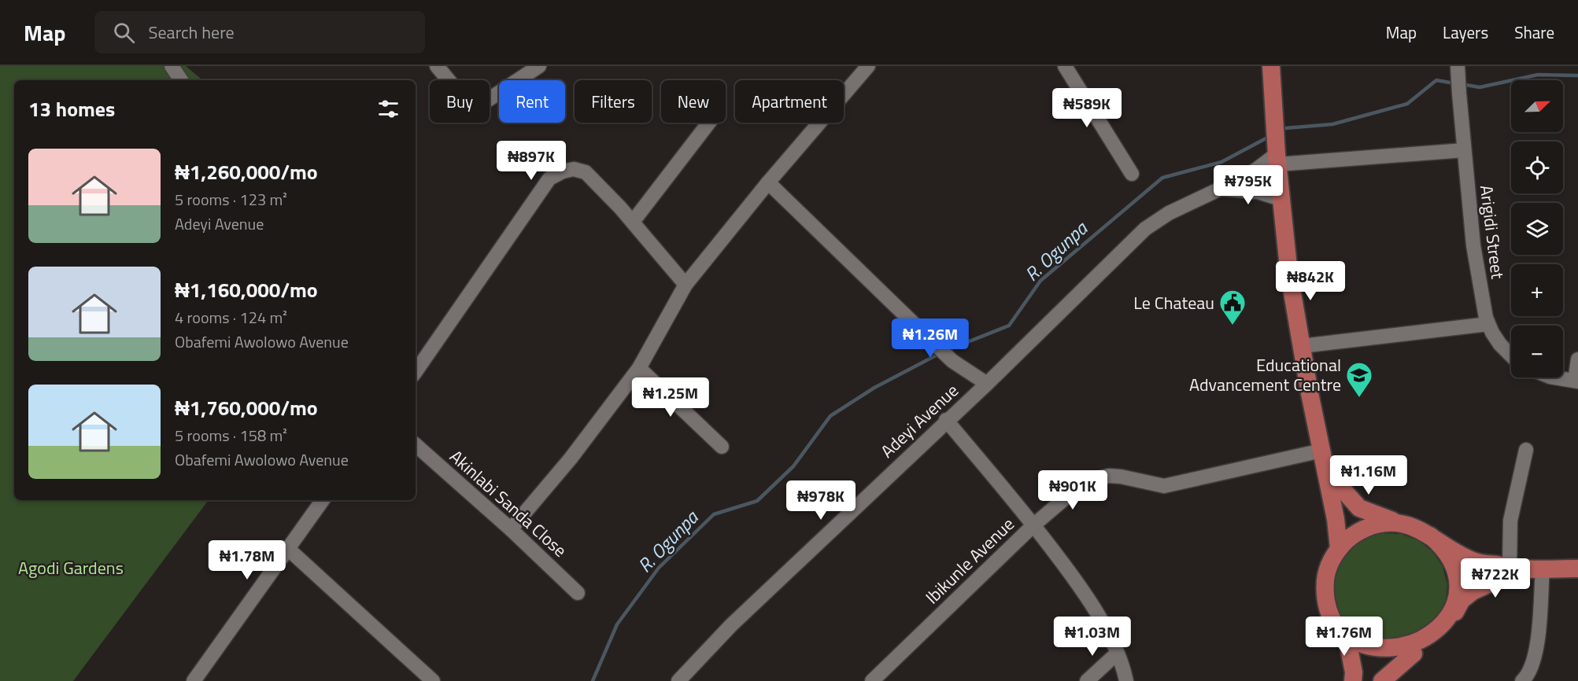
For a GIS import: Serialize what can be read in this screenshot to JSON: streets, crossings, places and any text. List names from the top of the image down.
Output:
{
  "streets": {
    "street": [
      "Arigidi Street",
      "Adeyi Avenue",
      "Akinlabi Sanda Close",
      "Ibikunle Avenue"
    ]
  },
  "water": ["R. Ogunpa"],
  "parks": ["Agodi Gardens"],
  "places": {
    "public building": ["Le Chateau"],
    "school or university": ["Educational Advancement Centre"]
  },
  "north": "top right",
  "page": {
    "header": "Map",
    "search": "Search here",
    "nav": ["Map", "Layers", "Share"],
    "map_buttons": ["+", "−"],
    "chip": [
      "Buy",
      "Rent",
      "Filters",
      "New",
      "Apartment"
    ],
    "heading": "13 homes",
    "price": [
      "₦589K",
      "₦897K",
      "₦795K",
      "₦842K",
      "₦1.26M",
      "₦1.25M",
      "₦1.16M",
      "₦901K",
      "₦978K",
      "₦1.78M",
      "₦722K",
      "₦1.03M",
      "₦1.76M"
    ],
    "list": [
      {
        "name": "₦1,260,000/mo",
        "note": "5 rooms · 123 m² · Adeyi Avenue"
      },
      {
        "name": "₦1,160,000/mo",
        "note": "4 rooms · 124 m² · Obafemi Awolowo Avenue"
      },
      {
        "name": "₦1,760,000/mo",
        "note": "5 rooms · 158 m² · Obafemi Awolowo Avenue"
      }
    ]
  }
}
